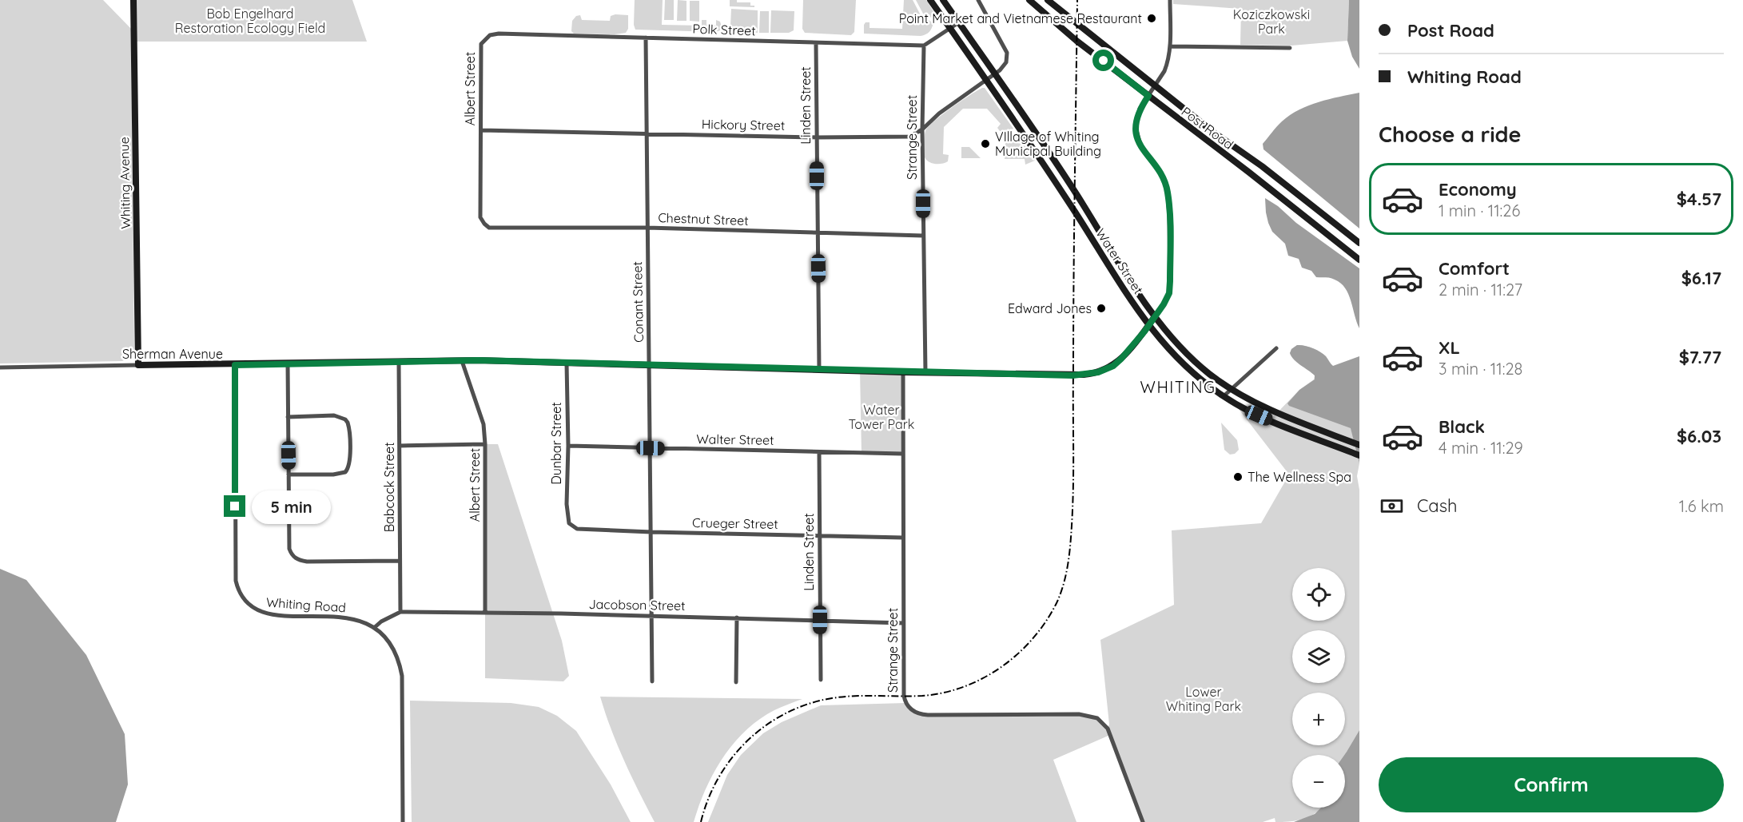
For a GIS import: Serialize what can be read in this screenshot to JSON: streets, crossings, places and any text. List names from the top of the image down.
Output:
{
  "streets": {
    "main road": [
      "Post Road",
      "Whiting Avenue",
      "Water Street",
      "Sherman Avenue"
    ],
    "street": [
      "Polk Street",
      "Albert Street",
      "Linden Street",
      "Hickory Street",
      "Strange Street",
      "Chestnut Street",
      "Conant Street",
      "Walter Street",
      "Dunbar Street",
      "Babcock Street",
      "Crueger Street",
      "Whiting Road",
      "Jacobson Street"
    ]
  },
  "crossings": [
    ["Polk Street", "Albert Street"],
    ["Polk Street", "Linden Street"],
    ["Polk Street", "Strange Street"],
    ["Polk Street", "Conant Street"],
    ["Albert Street", "Hickory Street"],
    ["Albert Street", "Chestnut Street"],
    ["Albert Street", "Sherman Avenue"],
    ["Albert Street", "Jacobson Street"],
    ["Linden Street", "Hickory Street"],
    ["Linden Street", "Chestnut Street"],
    ["Linden Street", "Sherman Avenue"],
    ["Linden Street", "Walter Street"],
    ["Linden Street", "Crueger Street"],
    ["Linden Street", "Jacobson Street"],
    ["Hickory Street", "Strange Street"],
    ["Hickory Street", "Water Street"],
    ["Hickory Street", "Conant Street"],
    ["Strange Street", "Chestnut Street"],
    ["Strange Street", "Sherman Avenue"],
    ["Strange Street", "Walter Street"],
    ["Strange Street", "Crueger Street"],
    ["Strange Street", "Jacobson Street"],
    ["Whiting Avenue", "Sherman Avenue"],
    ["Chestnut Street", "Conant Street"],
    ["Water Street", "Sherman Avenue"],
    ["Conant Street", "Sherman Avenue"],
    ["Conant Street", "Walter Street"],
    ["Conant Street", "Crueger Street"],
    ["Conant Street", "Jacobson Street"],
    ["Sherman Avenue", "Dunbar Street"],
    ["Sherman Avenue", "Babcock Street"],
    ["Sherman Avenue", "Whiting Road"],
    ["Walter Street", "Dunbar Street"],
    ["Dunbar Street", "Crueger Street"],
    ["Babcock Street", "Jacobson Street"],
    ["Whiting Road", "Jacobson Street"]
  ],
  "districts": ["WHITING"],
  "parks": [
    "Bob Engelhard Restoration Ecology Field",
    "Koziczkowski Park",
    "Water Tower Park",
    "Lower Whiting Park"
  ],
  "places": [
    "Point Market and Vietnamese Restaurant",
    "VIllage of Whiting Municipal Building",
    "Edward Jones",
    "The Wellness Spa"
  ],
  "page": {
    "banner": ["Post Road", "Whiting Road"],
    "heading": "Choose a ride",
    "list": [
      {
        "name": "Economy",
        "note": "1 min · 11:26",
        "value": "$4.57"
      },
      {
        "name": "Comfort",
        "note": "2 min · 11:27",
        "value": "$6.17"
      },
      {
        "name": "XL",
        "note": "3 min · 11:28",
        "value": "$7.77"
      },
      {
        "name": "Black",
        "note": "4 min · 11:29",
        "value": "$6.03"
      }
    ],
    "pay": ["Cash", "1.6 km"],
    "bubble": "5 min",
    "map_buttons": ["+", "−"],
    "buttons": "Confirm"
  }
}
